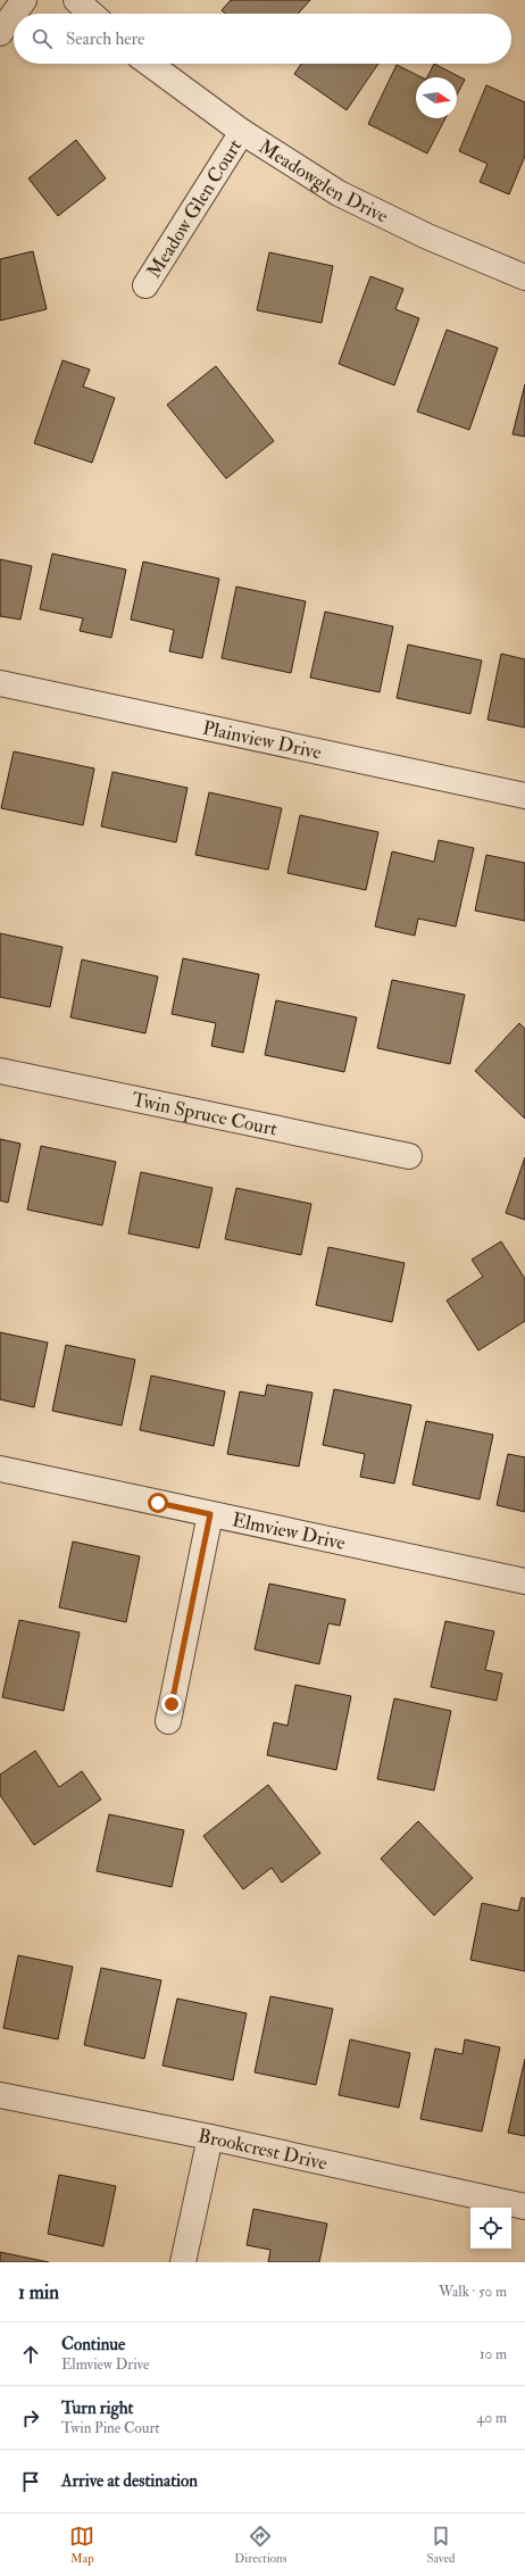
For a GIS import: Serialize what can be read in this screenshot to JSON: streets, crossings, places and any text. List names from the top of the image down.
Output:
{
  "streets": {
    "street": [
      "Meadowglen Drive",
      "Meadow Glen Court",
      "Plainview Drive",
      "Twin Spruce Court",
      "Elmview Drive",
      "Brookcrest Drive"
    ]
  },
  "crossings": [
    ["Meadowglen Drive", "Meadow Glen Court"]
  ],
  "north": "right",
  "page": {
    "search": "Search here",
    "heading": ["1 min", "Walk · 50 m"],
    "list": [
      ["Continue", "Elmview Drive", "10 m"],
      ["Turn right", "Twin Pine Court", "40 m"],
      "Arrive at destination"
    ],
    "nav": ["Map", "Directions", "Saved"]
  }
}
